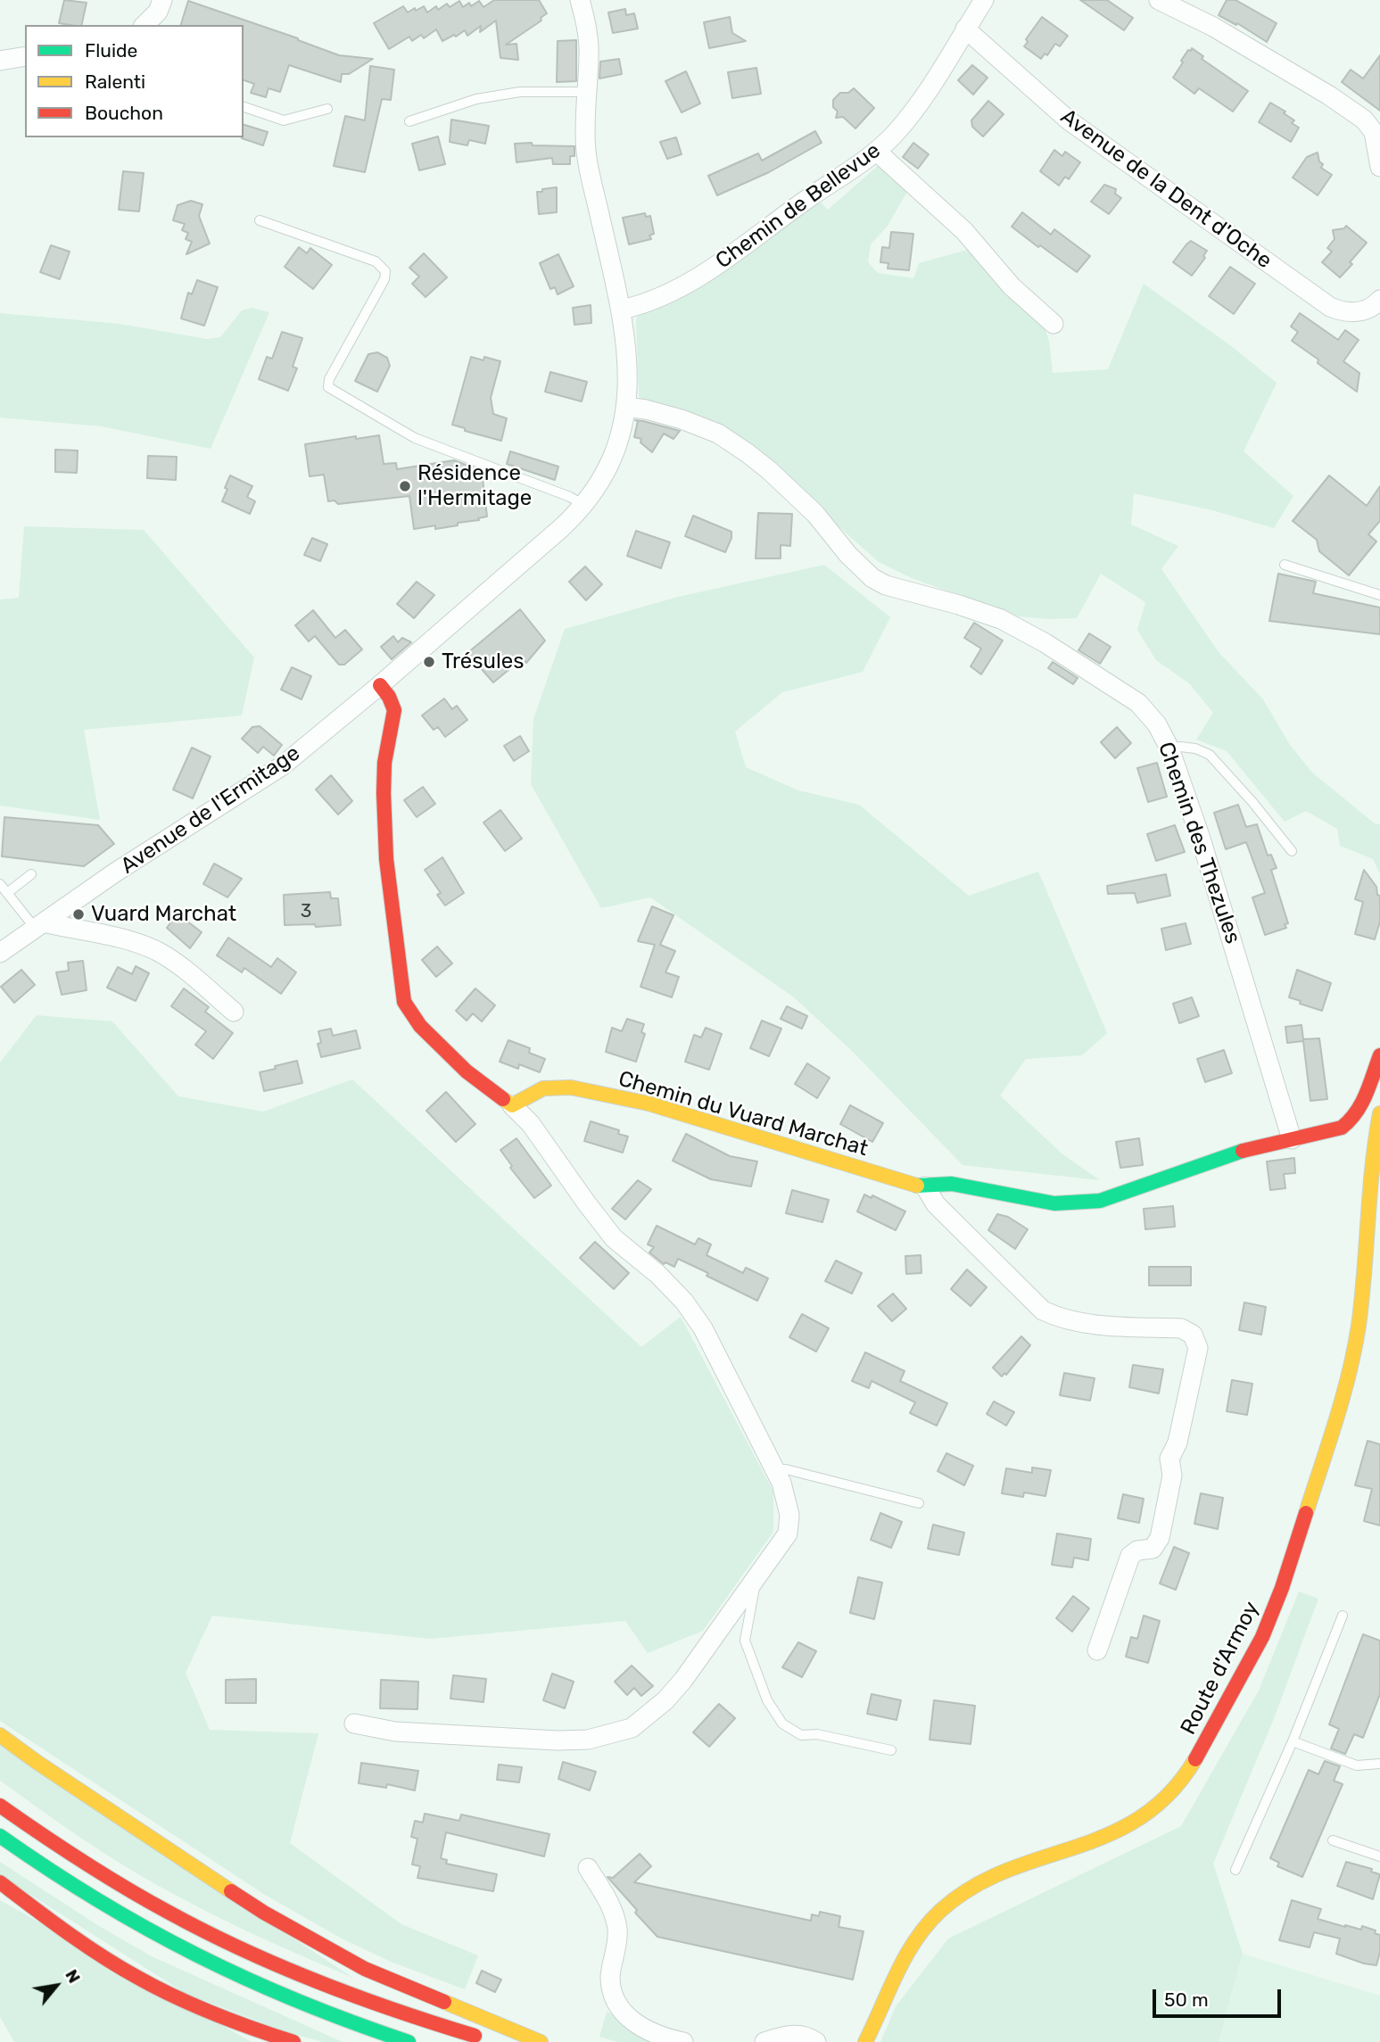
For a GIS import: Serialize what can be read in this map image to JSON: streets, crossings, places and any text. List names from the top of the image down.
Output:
{
  "streets": {
    "main road": ["Chemin du Vuard Marchat", "Route d'Armoy"],
    "street": [
      "Avenue de la Dent d'Oche",
      "Chemin de Bellevue",
      "Avenue de l'Ermitage",
      "Chemin des Thezules"
    ]
  },
  "crossings": [
    ["Avenue de la Dent d'Oche", "Chemin de Bellevue"],
    ["Chemin de Bellevue", "Avenue de l'Ermitage"],
    ["Avenue de l'Ermitage", "Chemin des Thezules"],
    ["Chemin des Thezules", "Chemin du Vuard Marchat"]
  ],
  "places": ["Résidence l'Hermitage", "Trésules", "Vuard Marchat"],
  "house_numbers": ["3"],
  "legend": ["Fluide", "Ralenti", "Bouchon"],
  "scale_bar": "50 m",
  "north": "top right"
}
